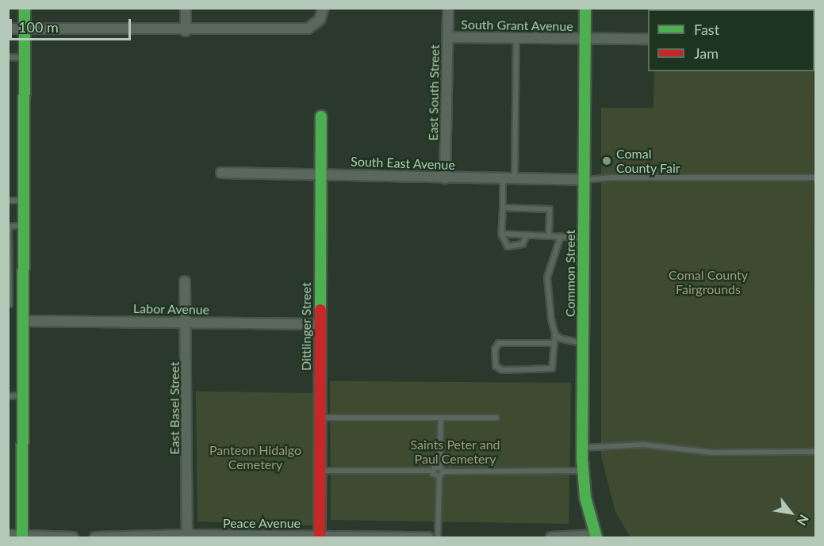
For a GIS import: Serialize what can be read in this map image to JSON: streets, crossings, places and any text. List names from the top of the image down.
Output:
{
  "streets": {
    "street": [
      "South Grant Avenue",
      "East South Street",
      "South East Avenue",
      "Common Street",
      "Labor Avenue",
      "Dittlinger Street",
      "East Basel Street",
      "Peace Avenue"
    ]
  },
  "crossings": [
    ["South Grant Avenue", "East South Street"],
    ["South Grant Avenue", "Common Street"],
    ["East South Street", "South East Avenue"],
    ["South East Avenue", "Common Street"],
    ["South East Avenue", "Dittlinger Street"],
    ["Labor Avenue", "Dittlinger Street"],
    ["Labor Avenue", "East Basel Street"],
    ["Dittlinger Street", "Peace Avenue"],
    ["East Basel Street", "Peace Avenue"]
  ],
  "parks": ["Comal County Fairgrounds", "Saints Peter and Paul Cemetery", "Panteon Hidalgo Cemetery"],
  "places": ["Comal County Fair"],
  "legend": ["Fast", "Jam"],
  "scale_bar": "100 m",
  "north": "bottom right"
}
